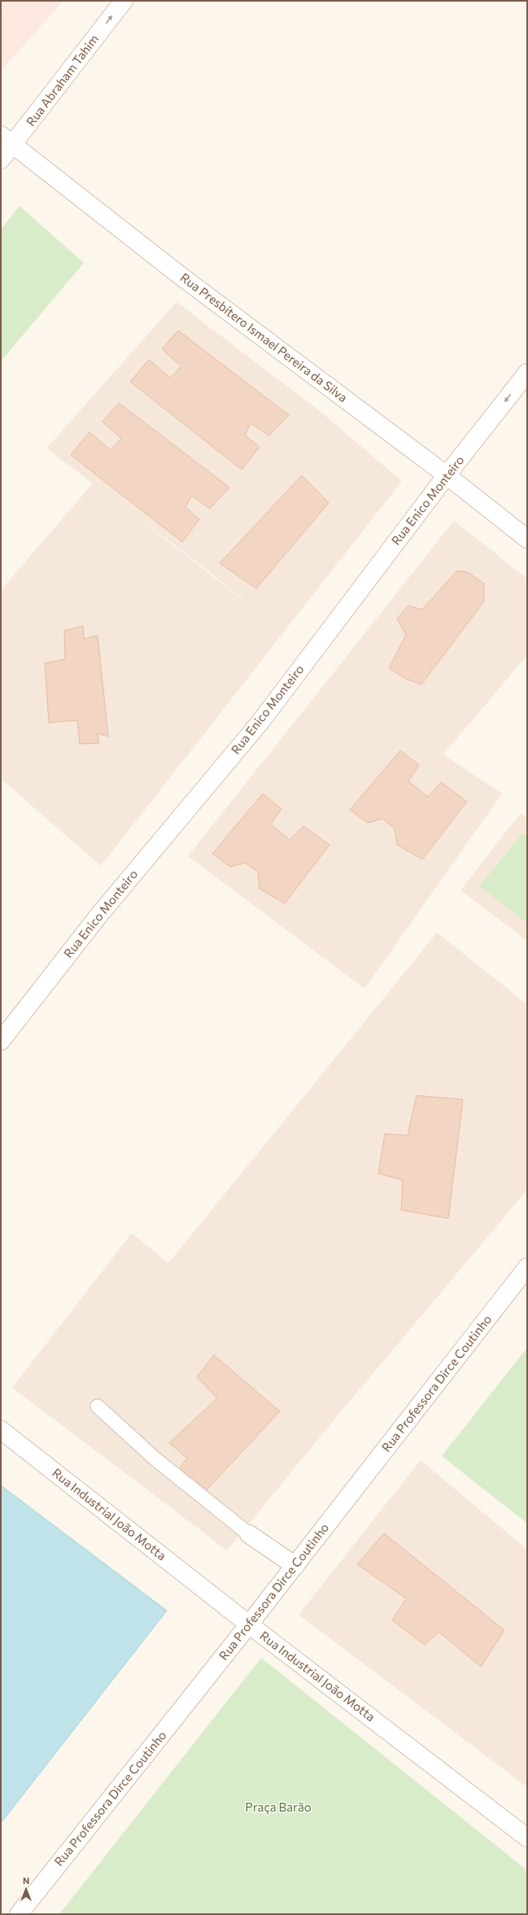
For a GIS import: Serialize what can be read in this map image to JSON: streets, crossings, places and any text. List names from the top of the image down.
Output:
{
  "streets": {
    "street": [
      "Rua Abraham Tahim",
      "Rua Presbítero Ismael Pereira da Silva",
      "Rua Enico Monteiro",
      "Rua Professora Dirce Coutinho",
      "Rua Industrial João Motta"
    ]
  },
  "crossings": [
    ["Rua Abraham Tahim", "Rua Presbítero Ismael Pereira da Silva"],
    ["Rua Presbítero Ismael Pereira da Silva", "Rua Enico Monteiro"],
    ["Rua Professora Dirce Coutinho", "Rua Industrial João Motta"]
  ],
  "one_way": ["Rua Abraham Tahim"],
  "parks": ["Praça Barão"],
  "north": "top"
}
